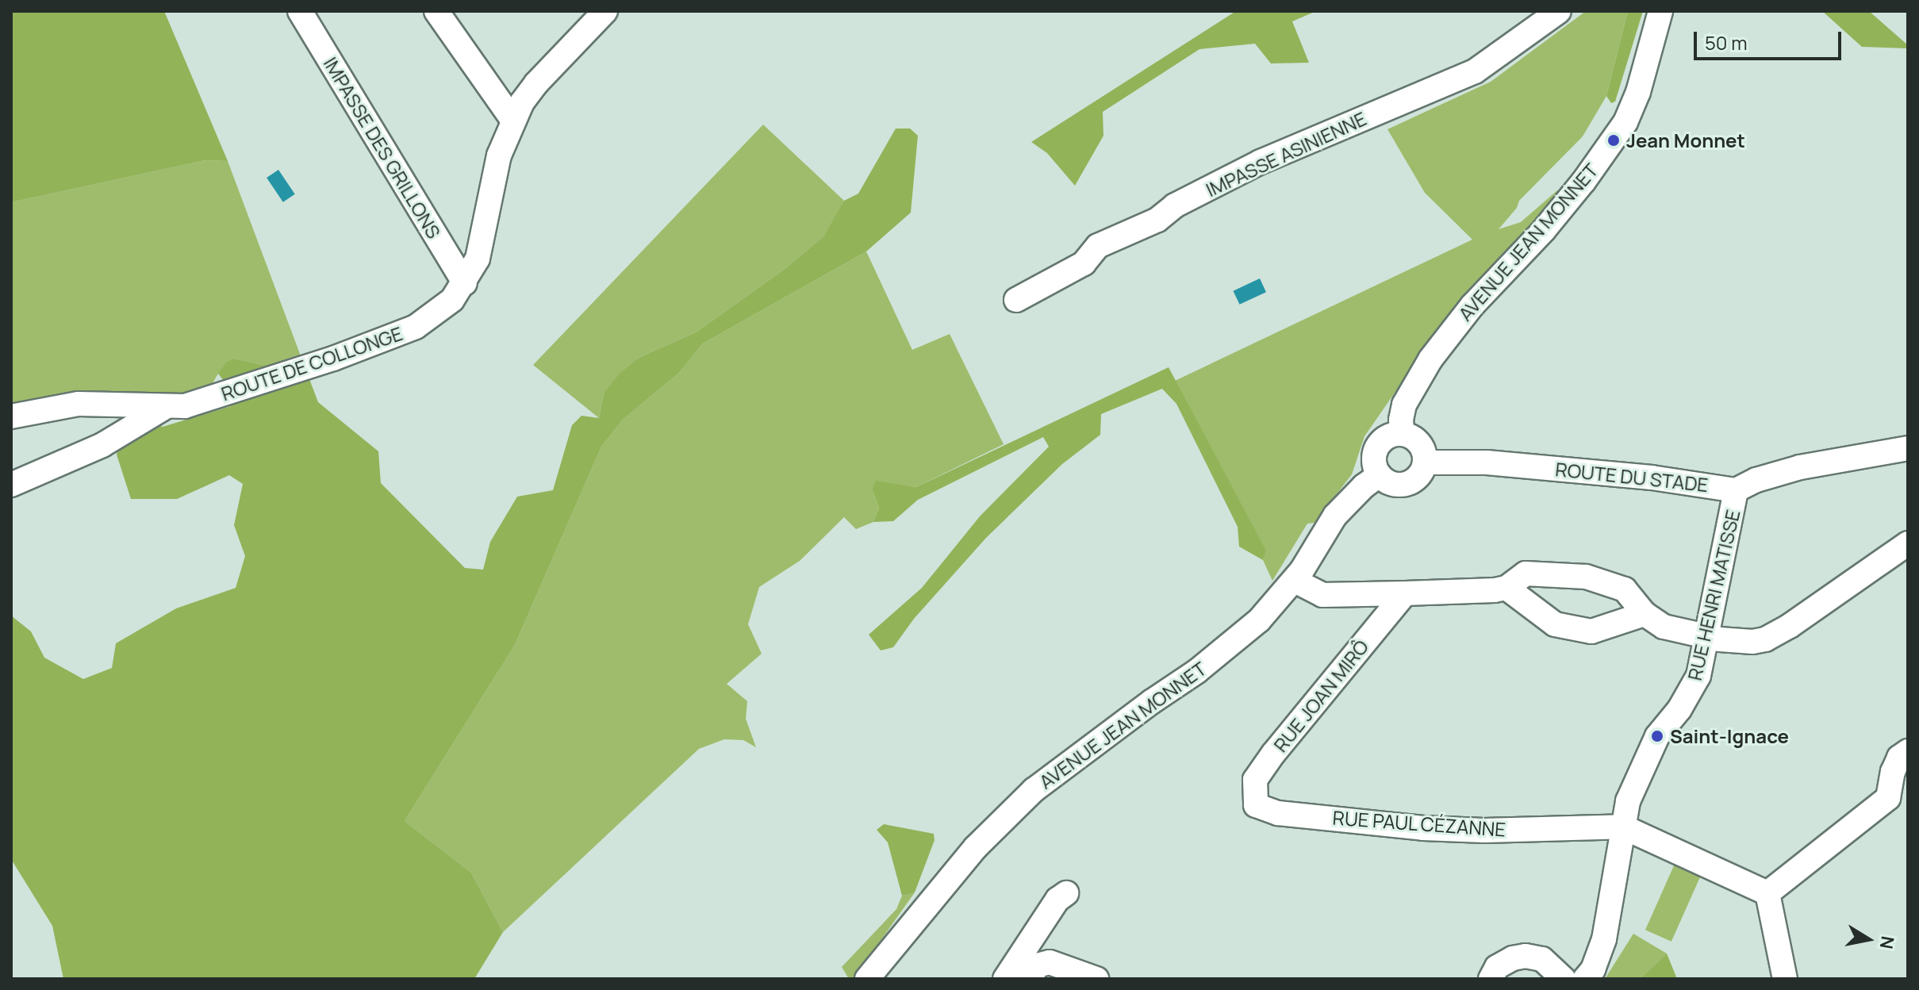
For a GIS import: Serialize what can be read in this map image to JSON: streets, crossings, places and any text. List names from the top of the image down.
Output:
{
  "streets": {
    "street": [
      "IMPASSE DES GRILLONS",
      "IMPASSE ASINIENNE",
      "AVENUE JEAN MONNET",
      "ROUTE DE COLLONGE",
      "ROUTE DU STADE",
      "RUE HENRI MATISSE",
      "RUE JOAN MIRÔ",
      "RUE PAUL CÉZANNE"
    ]
  },
  "crossings": [
    ["IMPASSE DES GRILLONS", "ROUTE DE COLLONGE"],
    ["AVENUE JEAN MONNET", "ROUTE DU STADE"],
    ["ROUTE DU STADE", "RUE HENRI MATISSE"],
    ["RUE HENRI MATISSE", "RUE PAUL CÉZANNE"],
    ["RUE JOAN MIRÔ", "RUE PAUL CÉZANNE"]
  ],
  "places": ["Jean Monnet", "Saint-Ignace"],
  "scale_bar": "50 m",
  "north": "right"
}
